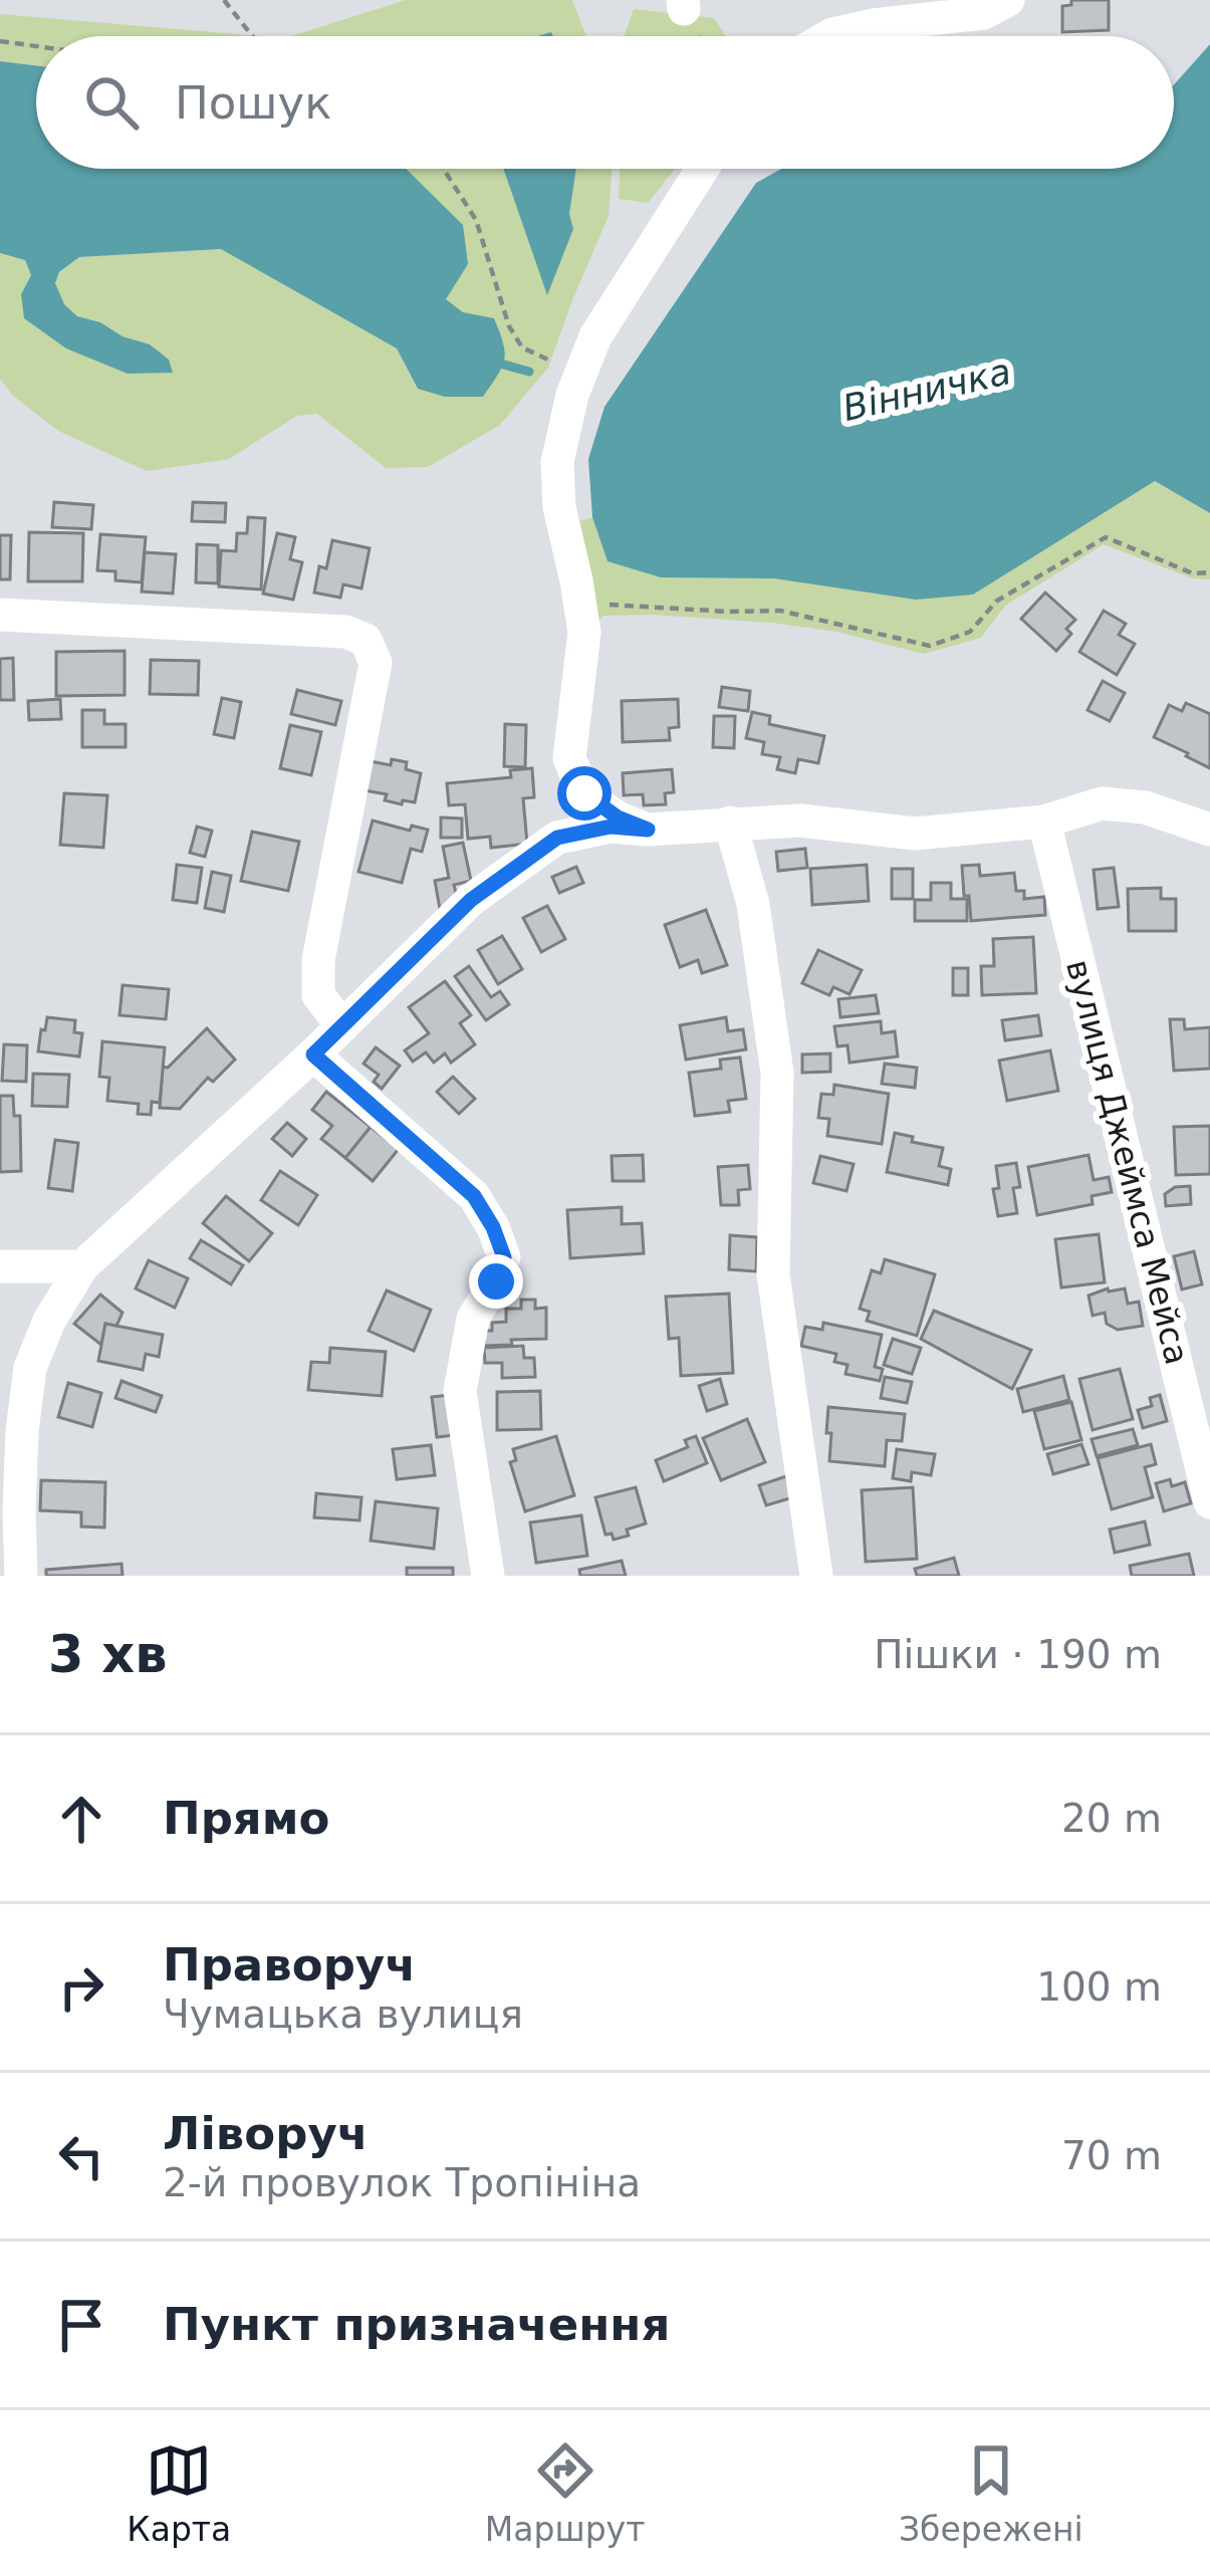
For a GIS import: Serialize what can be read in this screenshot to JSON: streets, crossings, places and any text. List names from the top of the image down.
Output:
{
  "streets": {
    "street": ["вулиця Джеймса Мейса"]
  },
  "water": ["Вінничка"],
  "page": {
    "search": "Пошук",
    "heading": ["3 хв", "Пішки · 190 m"],
    "list": [
      ["Прямо", "20 m"],
      ["Праворуч", "Чумацька вулиця", "100 m"],
      ["Ліворуч", "2-й провулок Тропініна", "70 m"],
      "Пункт призначення"
    ],
    "nav": ["Карта", "Маршрут", "Збережені"]
  }
}
